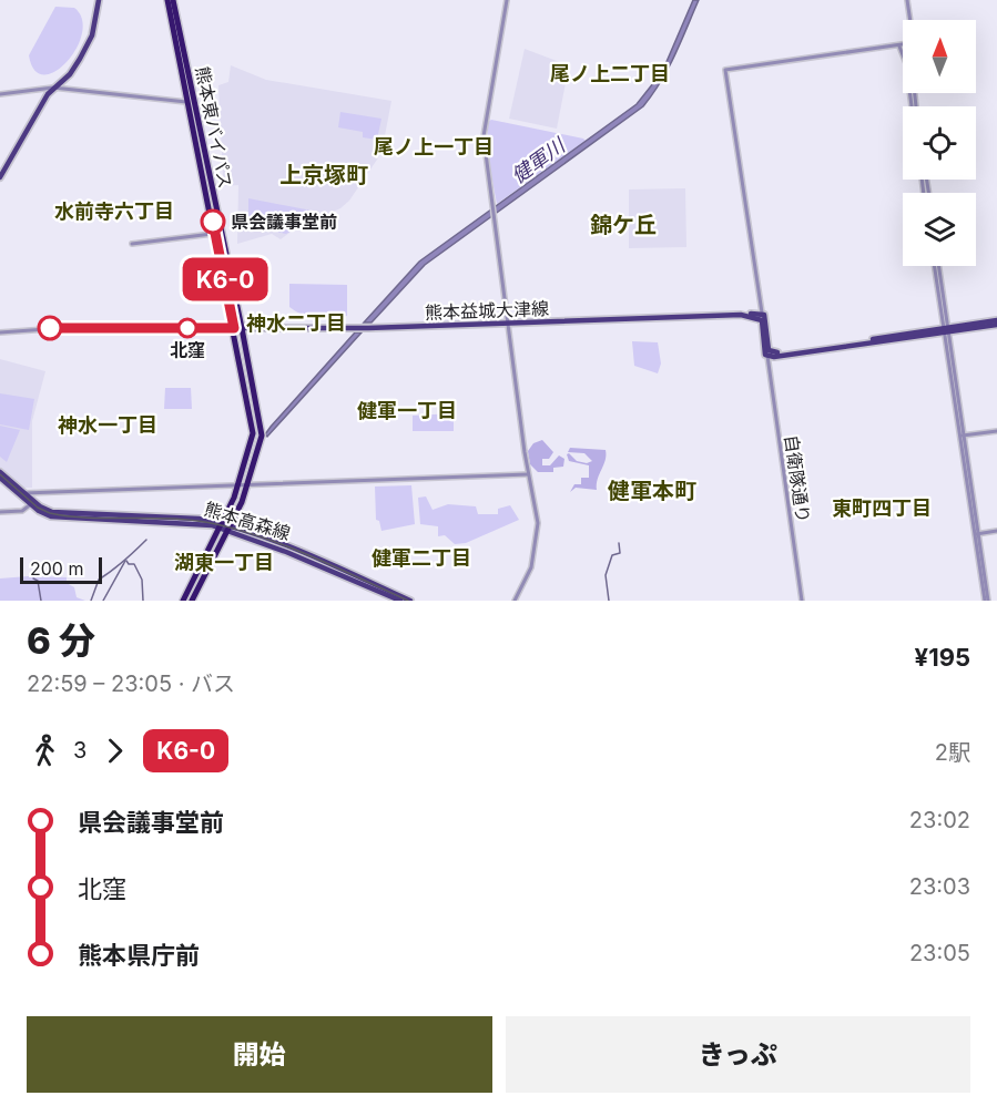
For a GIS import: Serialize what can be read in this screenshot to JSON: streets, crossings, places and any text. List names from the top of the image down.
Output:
{
  "streets": {
    "highway": ["熊本東バイパス"],
    "main road": ["熊本益城大津線", "熊本高森線"],
    "street": ["自衛隊通り"]
  },
  "crossings": [
    ["熊本東バイパス", "熊本益城大津線"],
    ["熊本東バイパス", "熊本高森線"]
  ],
  "districts": [
    "尾ノ上二丁目",
    "尾ノ上一丁目",
    "上京塚町",
    "水前寺六丁目",
    "錦ケ丘",
    "神水二丁目",
    "健軍一丁目",
    "神水一丁目",
    "健軍本町",
    "東町四丁目",
    "健軍二丁目",
    "湖東一丁目"
  ],
  "water": ["健軍川"],
  "places": ["県会議事堂前", "北窪"],
  "lines": ["bus line K6-0"],
  "scale_bar": "200 m",
  "north": "top",
  "page": {
    "on_map": "K6-0",
    "scale": "200 m",
    "heading": ["6 分", "22:59 – 23:05 · バス", "¥195"],
    "legs": ["3", "K6-0", "2駅"],
    "list": [
      {
        "name": "県会議事堂前",
        "value": "23:02"
      },
      {
        "name": "北窪",
        "value": "23:03"
      },
      {
        "name": "熊本県庁前",
        "value": "23:05"
      }
    ],
    "buttons": ["開始", "きっぷ"]
  }
}
